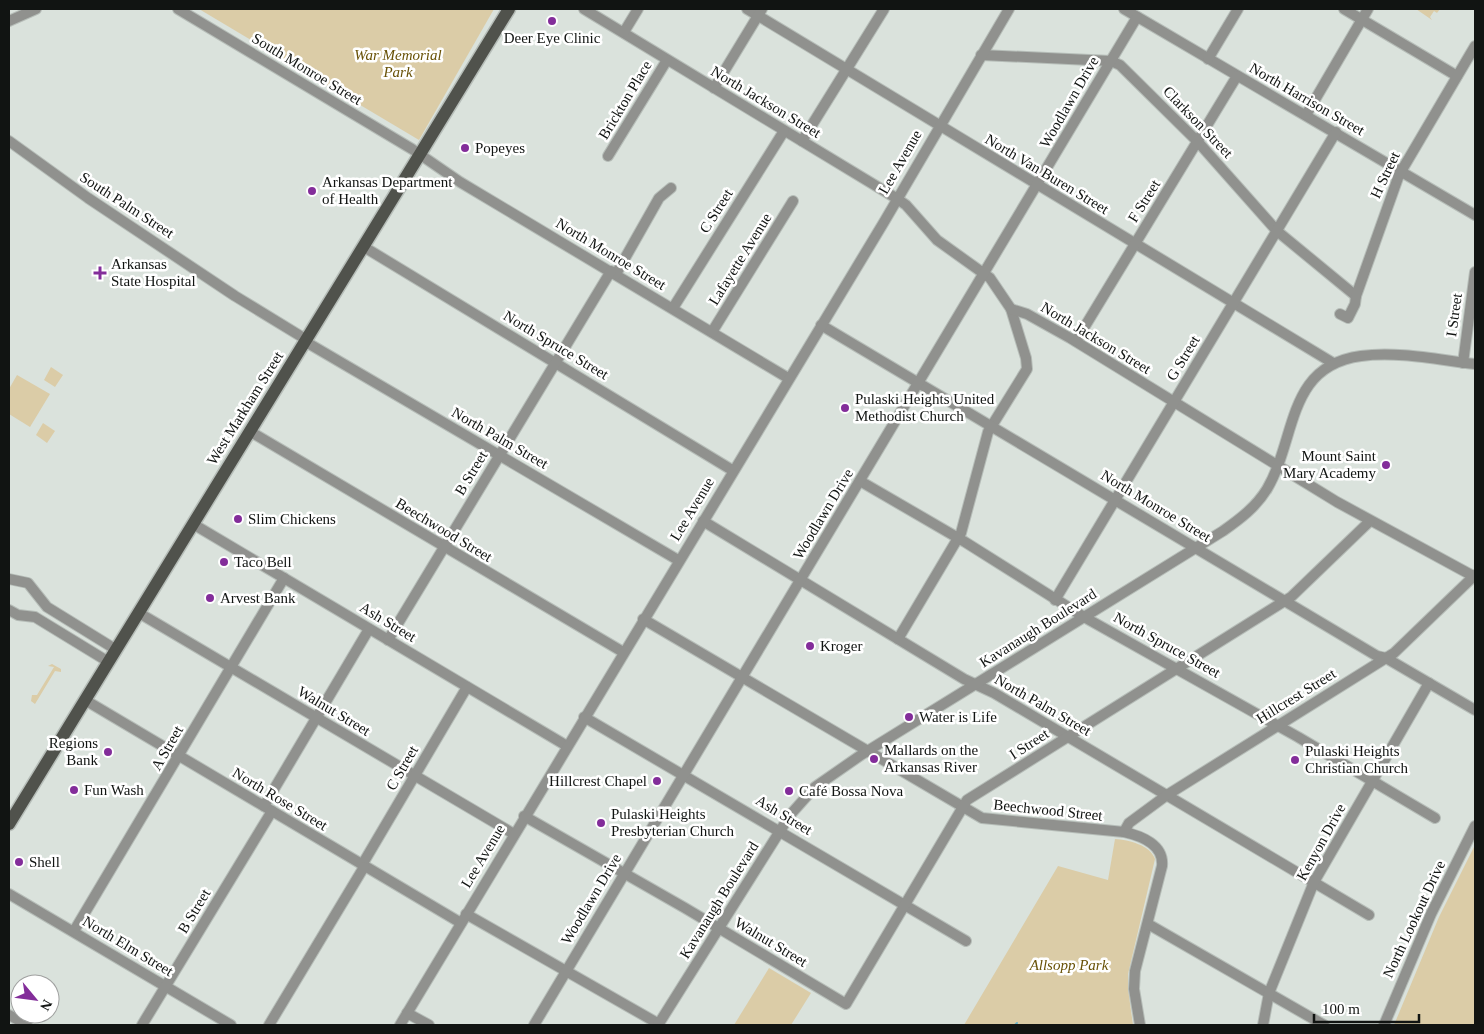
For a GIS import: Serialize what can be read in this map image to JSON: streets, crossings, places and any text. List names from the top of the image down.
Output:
{
  "streets": {
    "main road": ["West Markham Street"],
    "street": [
      "South Monroe Street",
      "North Harrison Street",
      "Brickton Place",
      "North Jackson Street",
      "Woodlawn Drive",
      "Clarkson Street",
      "Lee Avenue",
      "North Van Buren Street",
      "H Street",
      "F Street",
      "South Palm Street",
      "C Street",
      "North Monroe Street",
      "Lafayette Avenue",
      "I Street",
      "North Spruce Street",
      "G Street",
      "North Palm Street",
      "B Street",
      "Beechwood Street",
      "Ash Street",
      "Kavanaugh Boulevard",
      "Hillcrest Street",
      "Walnut Street",
      "A Street",
      "North Rose Street",
      "Kenyon Drive",
      "North Lookout Drive",
      "North Elm Street"
    ]
  },
  "crossings": [
    ["South Monroe Street", "North Monroe Street"],
    ["South Monroe Street", "West Markham Street"],
    ["North Harrison Street", "Woodlawn Drive"],
    ["North Harrison Street", "H Street"],
    ["North Harrison Street", "F Street"],
    ["North Harrison Street", "G Street"],
    ["Brickton Place", "North Jackson Street"],
    ["North Jackson Street", "Woodlawn Drive"],
    ["North Jackson Street", "Lee Avenue"],
    ["North Jackson Street", "F Street"],
    ["North Jackson Street", "C Street"],
    ["North Jackson Street", "North Monroe Street"],
    ["North Jackson Street", "I Street"],
    ["North Jackson Street", "North Spruce Street"],
    ["North Jackson Street", "G Street"],
    ["North Jackson Street", "North Palm Street"],
    ["North Jackson Street", "Kavanaugh Boulevard"],
    ["North Jackson Street", "Hillcrest Street"],
    ["Woodlawn Drive", "Clarkson Street"],
    ["Woodlawn Drive", "North Van Buren Street"],
    ["Woodlawn Drive", "North Monroe Street"],
    ["Woodlawn Drive", "North Spruce Street"],
    ["Woodlawn Drive", "North Palm Street"],
    ["Woodlawn Drive", "Beechwood Street"],
    ["Woodlawn Drive", "Ash Street"],
    ["Woodlawn Drive", "Walnut Street"],
    ["Woodlawn Drive", "North Rose Street"],
    ["Clarkson Street", "Lee Avenue"],
    ["Clarkson Street", "H Street"],
    ["Clarkson Street", "F Street"],
    ["Clarkson Street", "G Street"],
    ["Lee Avenue", "North Van Buren Street"],
    ["Lee Avenue", "North Monroe Street"],
    ["Lee Avenue", "North Spruce Street"],
    ["Lee Avenue", "North Palm Street"],
    ["Lee Avenue", "Beechwood Street"],
    ["Lee Avenue", "Ash Street"],
    ["Lee Avenue", "Walnut Street"],
    ["Lee Avenue", "North Rose Street"],
    ["North Van Buren Street", "F Street"],
    ["North Van Buren Street", "G Street"],
    ["North Van Buren Street", "Kavanaugh Boulevard"],
    ["South Palm Street", "West Markham Street"],
    ["South Palm Street", "North Palm Street"],
    ["C Street", "North Monroe Street"],
    ["C Street", "Ash Street"],
    ["C Street", "Walnut Street"],
    ["C Street", "North Rose Street"],
    ["North Monroe Street", "Lafayette Avenue"],
    ["North Monroe Street", "I Street"],
    ["North Monroe Street", "G Street"],
    ["North Monroe Street", "West Markham Street"],
    ["North Monroe Street", "B Street"],
    ["North Monroe Street", "Kavanaugh Boulevard"],
    ["North Monroe Street", "Hillcrest Street"],
    ["North Monroe Street", "Kenyon Drive"],
    ["I Street", "North Spruce Street"],
    ["I Street", "North Palm Street"],
    ["I Street", "Beechwood Street"],
    ["I Street", "Ash Street"],
    ["I Street", "Walnut Street"],
    ["North Spruce Street", "G Street"],
    ["North Spruce Street", "West Markham Street"],
    ["North Spruce Street", "B Street"],
    ["North Spruce Street", "Kavanaugh Boulevard"],
    ["North Spruce Street", "Hillcrest Street"],
    ["North Spruce Street", "Kenyon Drive"],
    ["West Markham Street", "North Palm Street"],
    ["West Markham Street", "Beechwood Street"],
    ["West Markham Street", "Ash Street"],
    ["West Markham Street", "Walnut Street"],
    ["West Markham Street", "North Rose Street"],
    ["North Palm Street", "B Street"],
    ["North Palm Street", "Kavanaugh Boulevard"],
    ["North Palm Street", "Hillcrest Street"],
    ["North Palm Street", "Kenyon Drive"],
    ["B Street", "Beechwood Street"],
    ["B Street", "Ash Street"],
    ["B Street", "Walnut Street"],
    ["B Street", "North Rose Street"],
    ["B Street", "North Elm Street"],
    ["Beechwood Street", "Kavanaugh Boulevard"],
    ["Beechwood Street", "Hillcrest Street"],
    ["Ash Street", "Kavanaugh Boulevard"],
    ["Ash Street", "A Street"],
    ["Kavanaugh Boulevard", "Walnut Street"],
    ["Kavanaugh Boulevard", "North Rose Street"],
    ["Walnut Street", "A Street"],
    ["A Street", "North Rose Street"],
    ["A Street", "North Elm Street"]
  ],
  "parks": ["War Memorial Park", "Allsopp Park"],
  "places": {
    "other": [
      "Deer Eye Clinic",
      "Popeyes",
      "Arkansas Department of Health",
      "Pulaski Heights United Methodist Church",
      "Mount Saint Mary Academy",
      "Slim Chickens",
      "Taco Bell",
      "Arvest Bank",
      "Kroger",
      "Water is Life",
      "Regions Bank",
      "Mallards on the Arkansas River",
      "Pulaski Heights Christian Church",
      "Hillcrest Chapel",
      "Fun Wash",
      "Café Bossa Nova",
      "Pulaski Heights Presbyterian Church",
      "Shell"
    ],
    "health": ["Arkansas State Hospital"]
  },
  "scale_bar": "100 m",
  "north": "bottom right"
}
